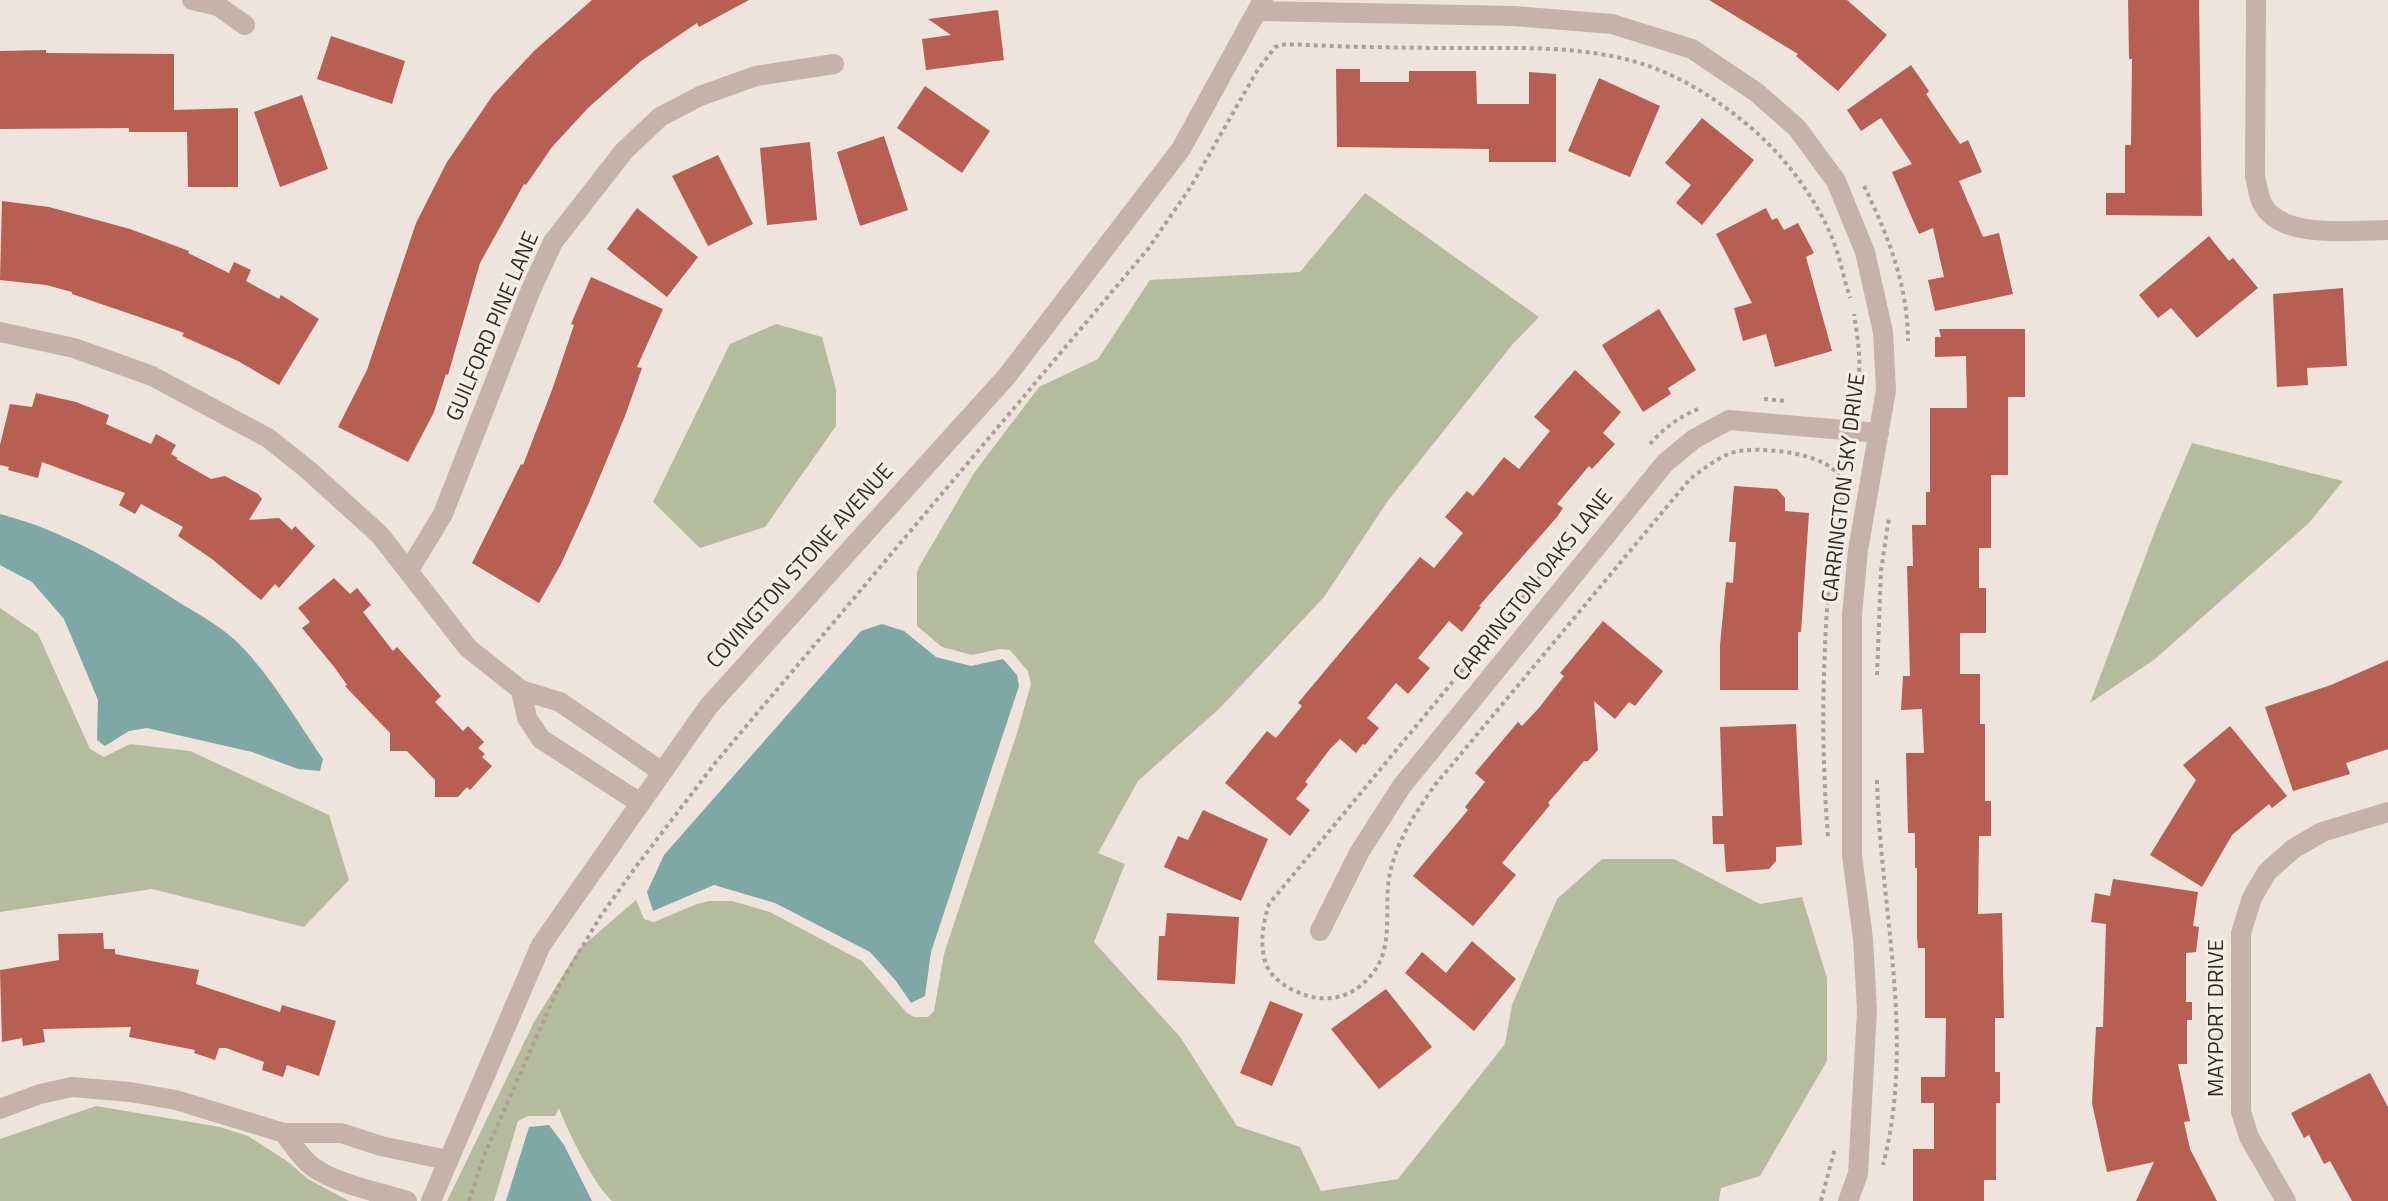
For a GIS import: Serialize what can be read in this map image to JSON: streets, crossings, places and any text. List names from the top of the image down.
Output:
{
  "streets": {
    "street": [
      "GUILFORD PINE LANE",
      "CARRINGTON SKY DRIVE",
      "COVINGTON STONE AVENUE",
      "CARRINGTON OAKS LANE",
      "MAYPORT DRIVE"
    ]
  },
  "crossings": [
    ["CARRINGTON SKY DRIVE", "COVINGTON STONE AVENUE"],
    ["CARRINGTON SKY DRIVE", "CARRINGTON OAKS LANE"]
  ]
}
